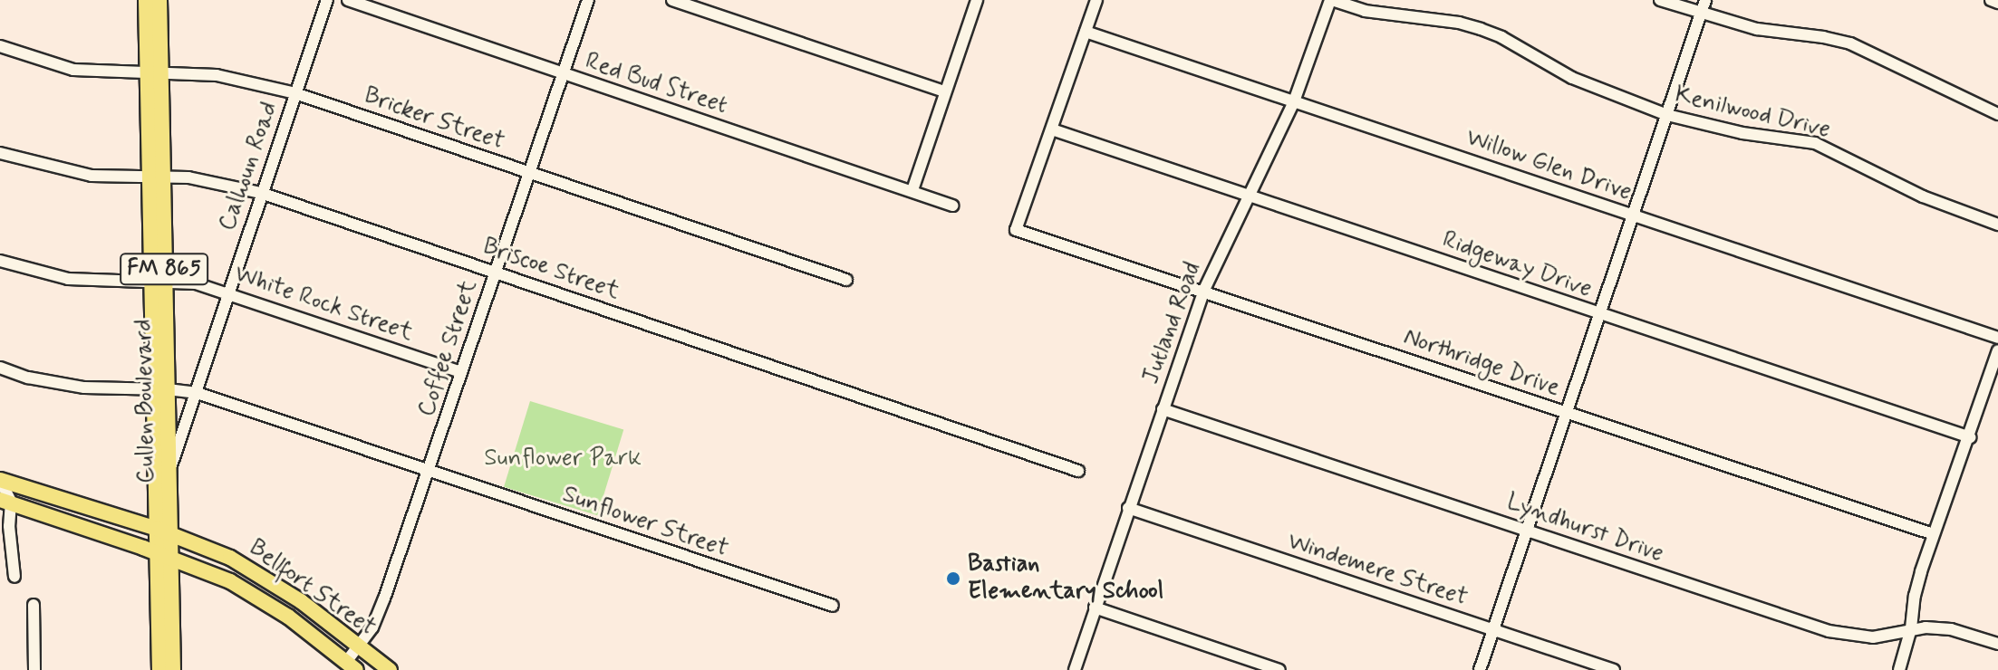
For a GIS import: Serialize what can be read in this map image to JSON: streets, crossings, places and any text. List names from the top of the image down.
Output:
{
  "streets": {
    "main road": ["FM 865", "Cullen Boulevard", "Bellfort Street"],
    "street": [
      "Red Bud Street",
      "Kenilwood Drive",
      "Bricker Street",
      "Willow Glen Drive",
      "Calhoun Road",
      "Ridgeway Drive",
      "Briscoe Street",
      "White Rock Street",
      "Jutland Road",
      "Coffee Street",
      "Northridge Drive",
      "Sunflower Street",
      "Lyndhurst Drive",
      "Windemere Street"
    ]
  },
  "crossings": [
    ["Red Bud Street", "Coffee Street"],
    ["Kenilwood Drive", "Jutland Road"],
    ["Bricker Street", "Calhoun Road"],
    ["Bricker Street", "Coffee Street"],
    ["Bricker Street", "Cullen Boulevard"],
    ["Willow Glen Drive", "Jutland Road"],
    ["Calhoun Road", "Briscoe Street"],
    ["Calhoun Road", "White Rock Street"],
    ["Calhoun Road", "Cullen Boulevard"],
    ["Calhoun Road", "Sunflower Street"],
    ["Ridgeway Drive", "Jutland Road"],
    ["Ridgeway Drive", "Northridge Drive"],
    ["Briscoe Street", "Coffee Street"],
    ["Briscoe Street", "Cullen Boulevard"],
    ["White Rock Street", "Coffee Street"],
    ["White Rock Street", "Cullen Boulevard"],
    ["Jutland Road", "Northridge Drive"],
    ["Jutland Road", "Lyndhurst Drive"],
    ["Jutland Road", "Windemere Street"],
    ["Coffee Street", "Sunflower Street"],
    ["Coffee Street", "Bellfort Street"],
    ["Cullen Boulevard", "Sunflower Street"],
    ["Cullen Boulevard", "Bellfort Street"]
  ],
  "parks": ["Sunflower Park"],
  "places": ["Bastian Elementary School"]
}
